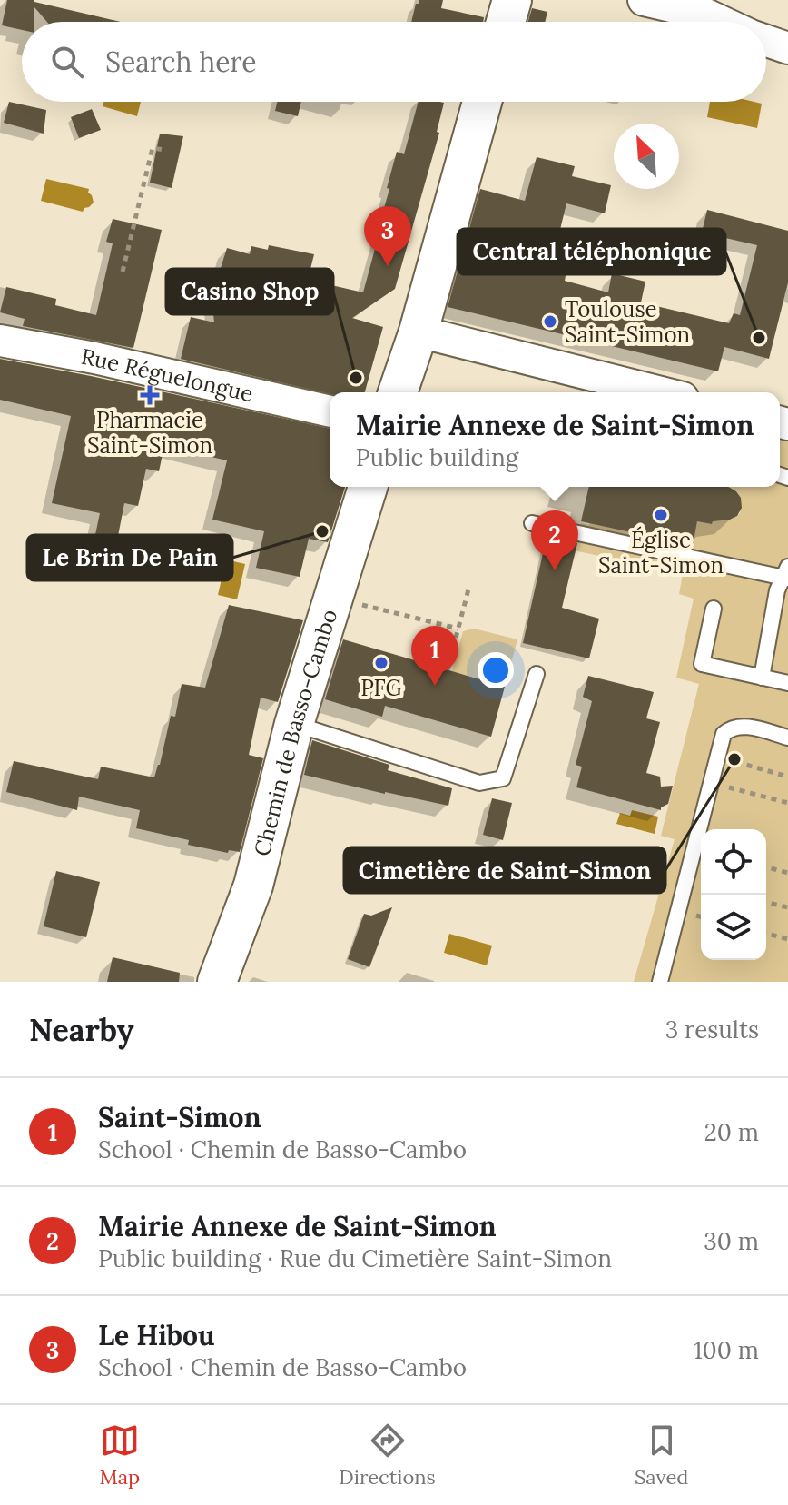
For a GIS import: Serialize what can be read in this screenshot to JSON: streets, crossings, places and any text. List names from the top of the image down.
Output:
{
  "streets": {
    "street": ["Rue Réguelongue", "Chemin de Basso-Cambo"]
  },
  "places": {
    "other": [
      "Toulouse Saint-Simon",
      "Central téléphonique",
      "Casino Shop",
      "Église Saint-Simon",
      "Le Brin De Pain",
      "PFG",
      "Cimetière de Saint-Simon"
    ],
    "health": ["Pharmacie Saint-Simon"]
  },
  "north": "top left",
  "page": {
    "search": "Search here",
    "pins": ["3", "2", "1"],
    "popup": ["Mairie Annexe de Saint-Simon", "Public building"],
    "heading": ["Nearby", "3 results"],
    "list": [
      {
        "mark": "1",
        "name": "Saint-Simon",
        "note": "School · Chemin de Basso-Cambo",
        "value": "20 m"
      },
      {
        "mark": "2",
        "name": "Mairie Annexe de Saint-Simon",
        "note": "Public building · Rue du Cimetière Saint-Simon",
        "value": "30 m"
      },
      {
        "mark": "3",
        "name": "Le Hibou",
        "note": "School · Chemin de Basso-Cambo",
        "value": "100 m"
      }
    ],
    "nav": ["Map", "Directions", "Saved"]
  }
}
